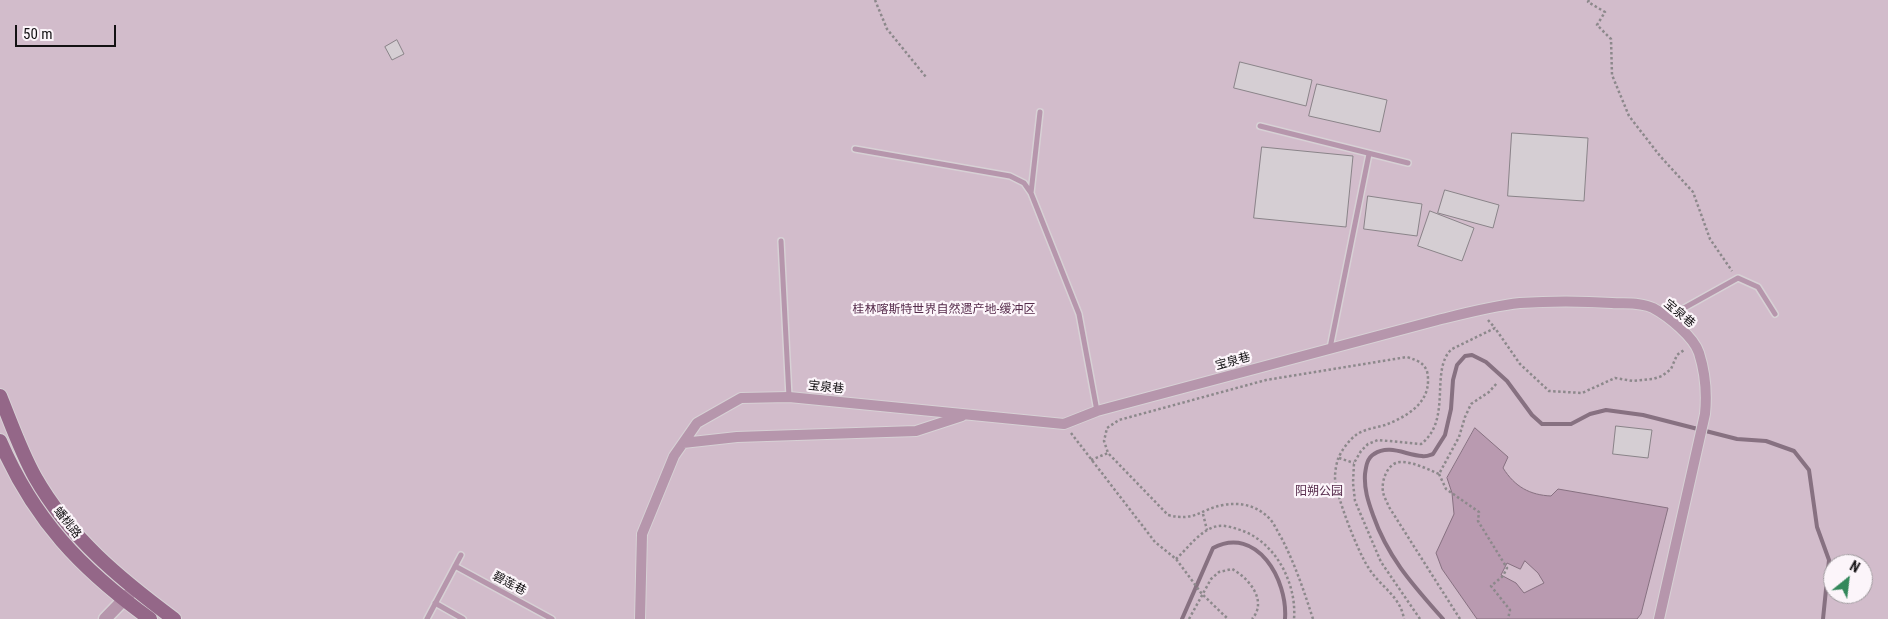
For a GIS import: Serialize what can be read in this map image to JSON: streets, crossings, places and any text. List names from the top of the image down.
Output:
{
  "streets": {
    "main road": ["蟠桃路"],
    "street": ["宝泉巷"],
    "lane": ["碧莲巷"]
  },
  "parks": ["桂林喀斯特世界自然遗产地-缓冲区", "阳朔公园"],
  "scale_bar": "50 m",
  "north": "top right"
}
